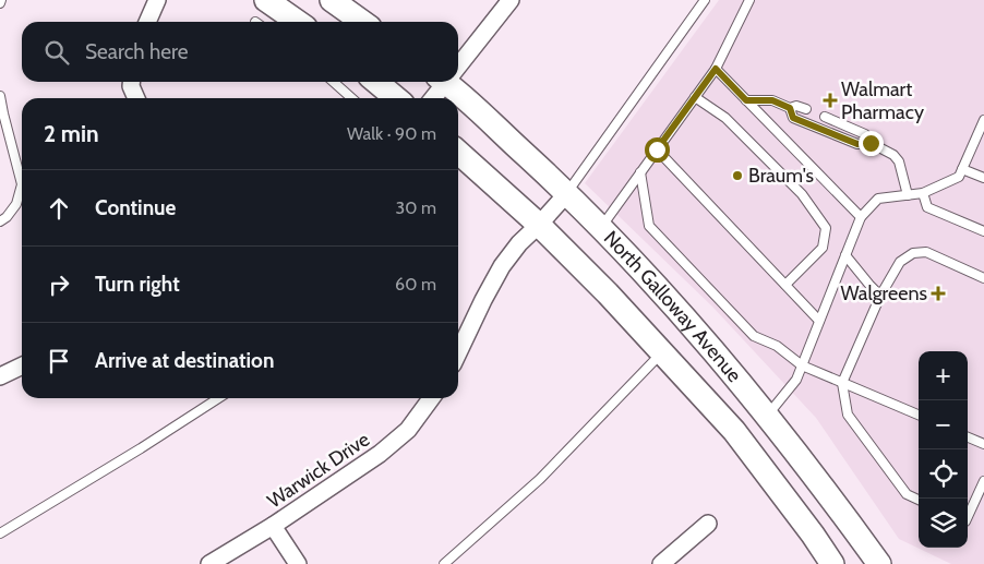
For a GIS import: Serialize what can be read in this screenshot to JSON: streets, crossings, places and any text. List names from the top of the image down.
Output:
{
  "streets": {
    "main road": ["North Galloway Avenue"],
    "street": ["Warwick Drive"]
  },
  "places": {
    "health": ["Walmart Pharmacy", "Walgreens"],
    "other": ["Braum's"]
  },
  "page": {
    "search": "Search here",
    "heading": ["2 min", "Walk · 90 m"],
    "list": [
      ["Continue", "30 m"],
      ["Turn right", "60 m"],
      "Arrive at destination"
    ],
    "map_buttons": ["+", "−"]
  }
}
